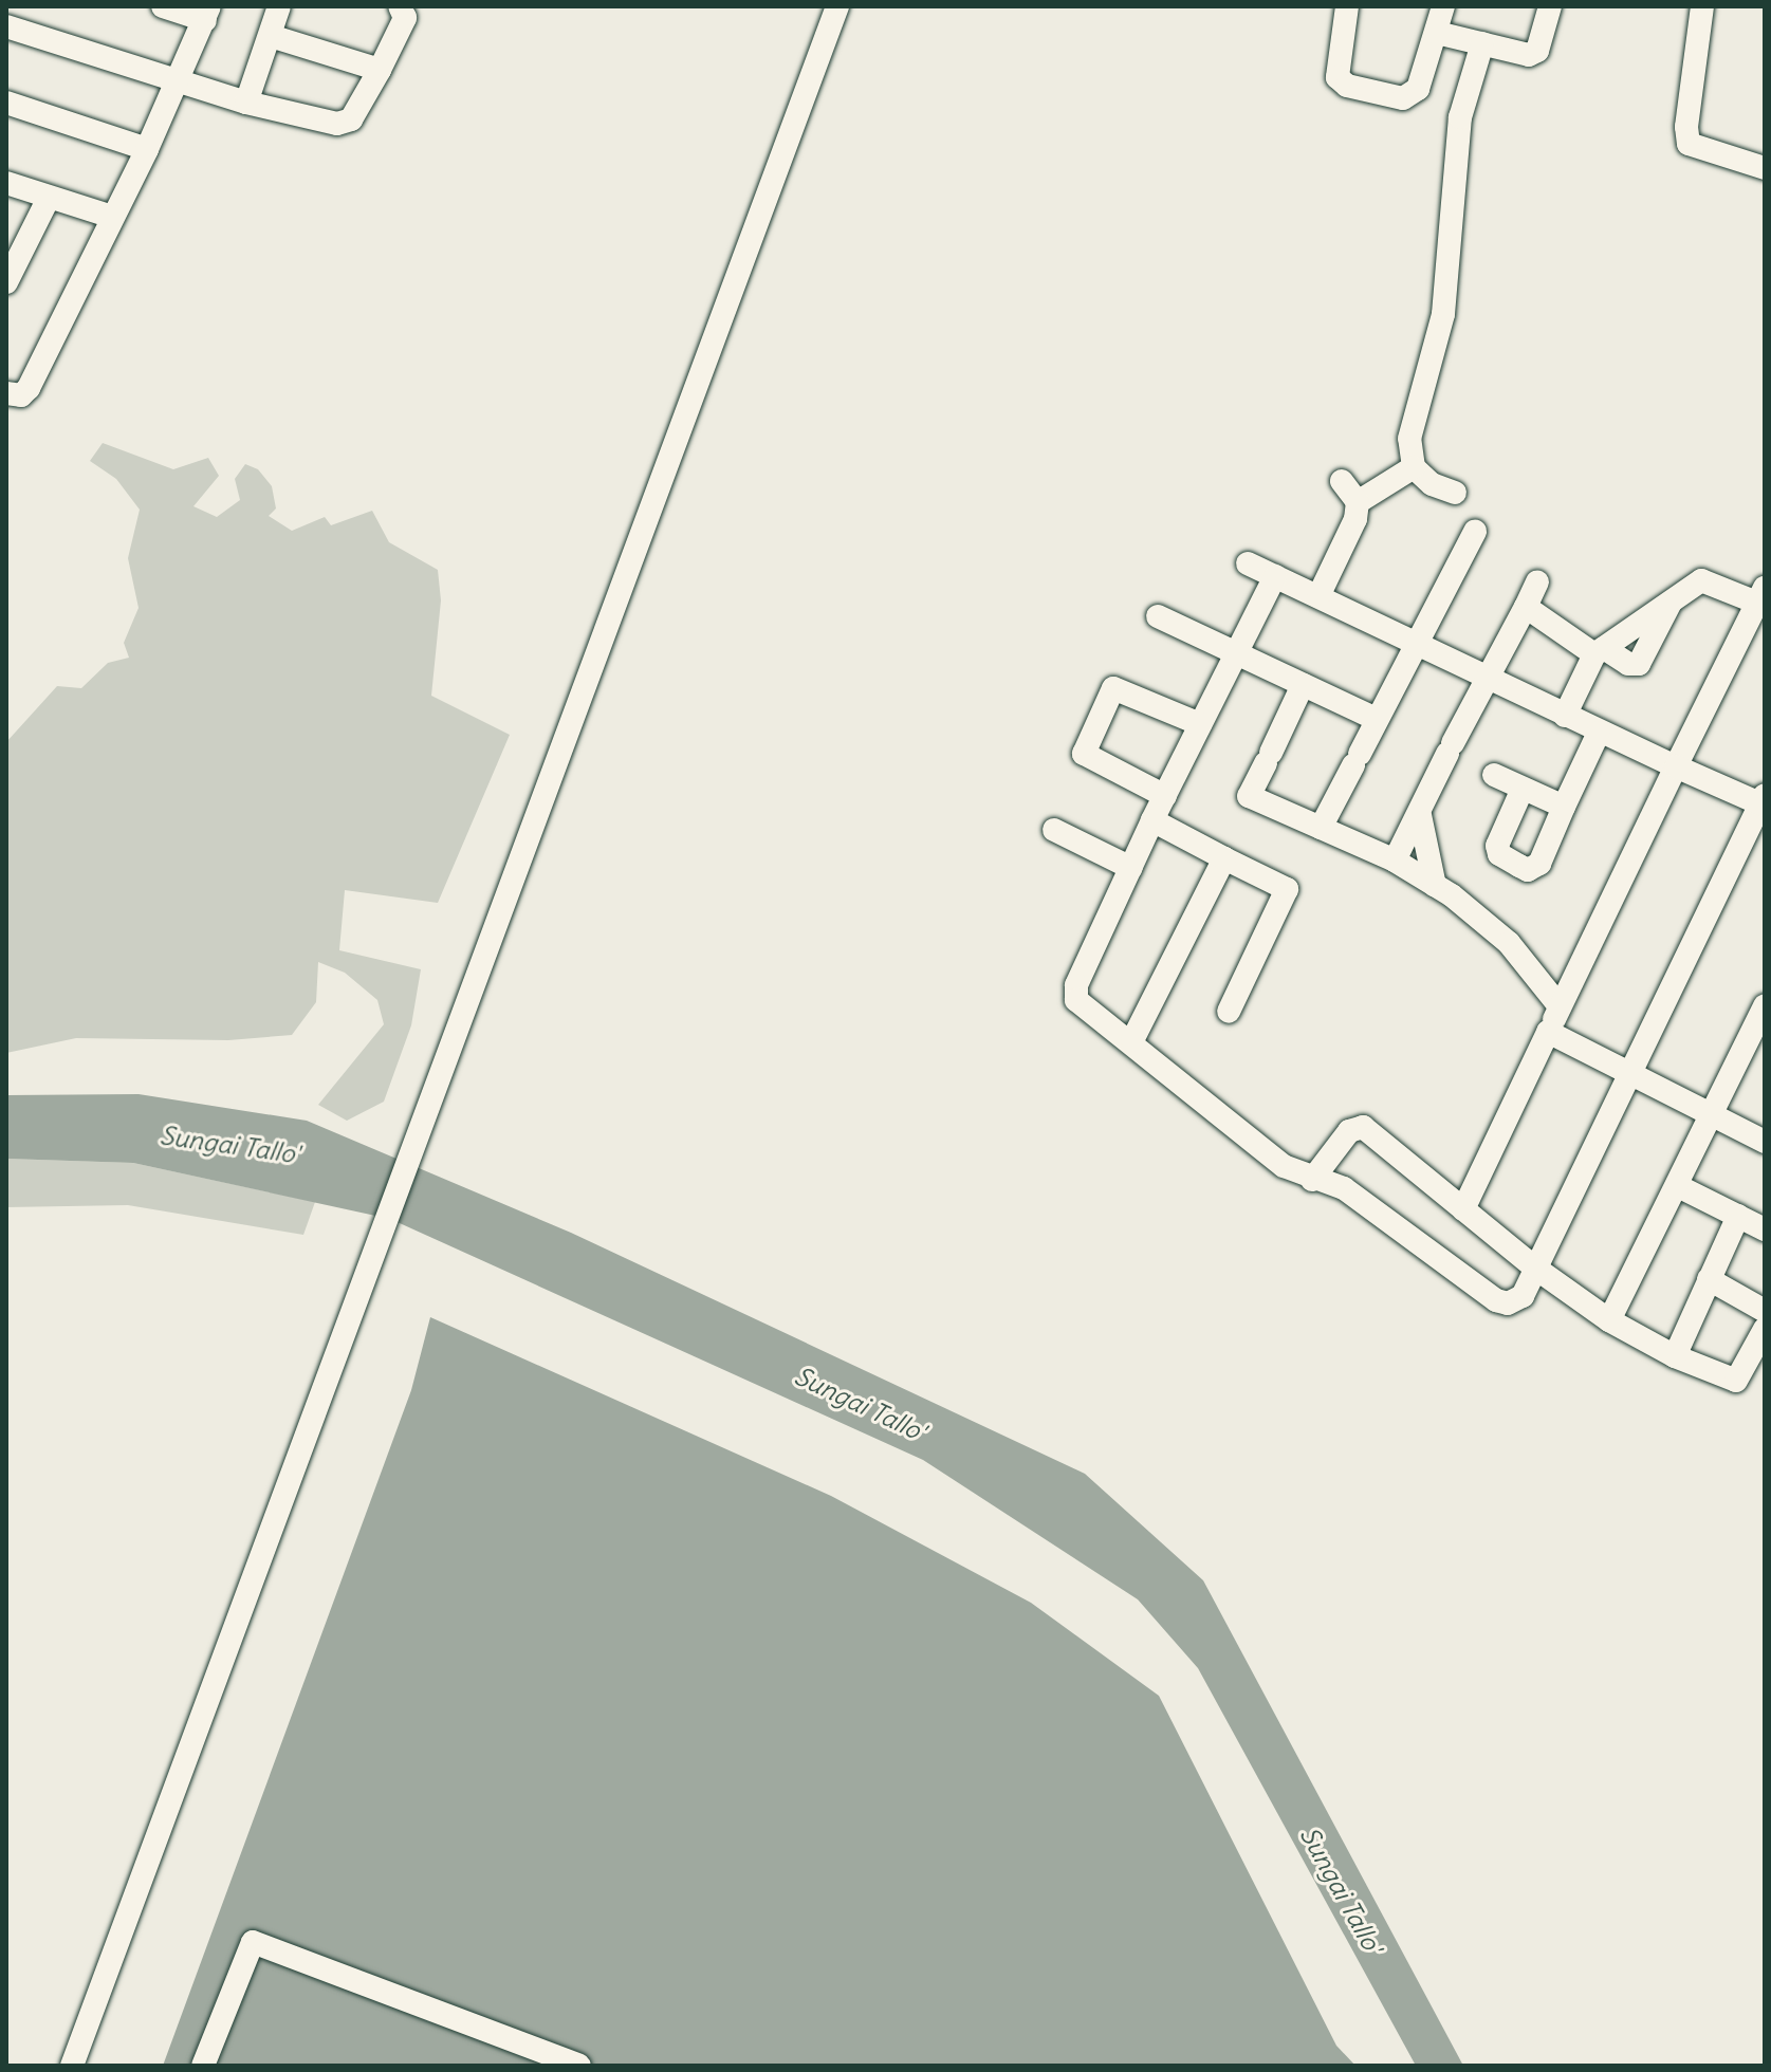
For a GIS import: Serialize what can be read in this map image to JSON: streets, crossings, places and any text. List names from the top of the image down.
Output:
{
  "water": ["Sungai Tallo'"]
}
